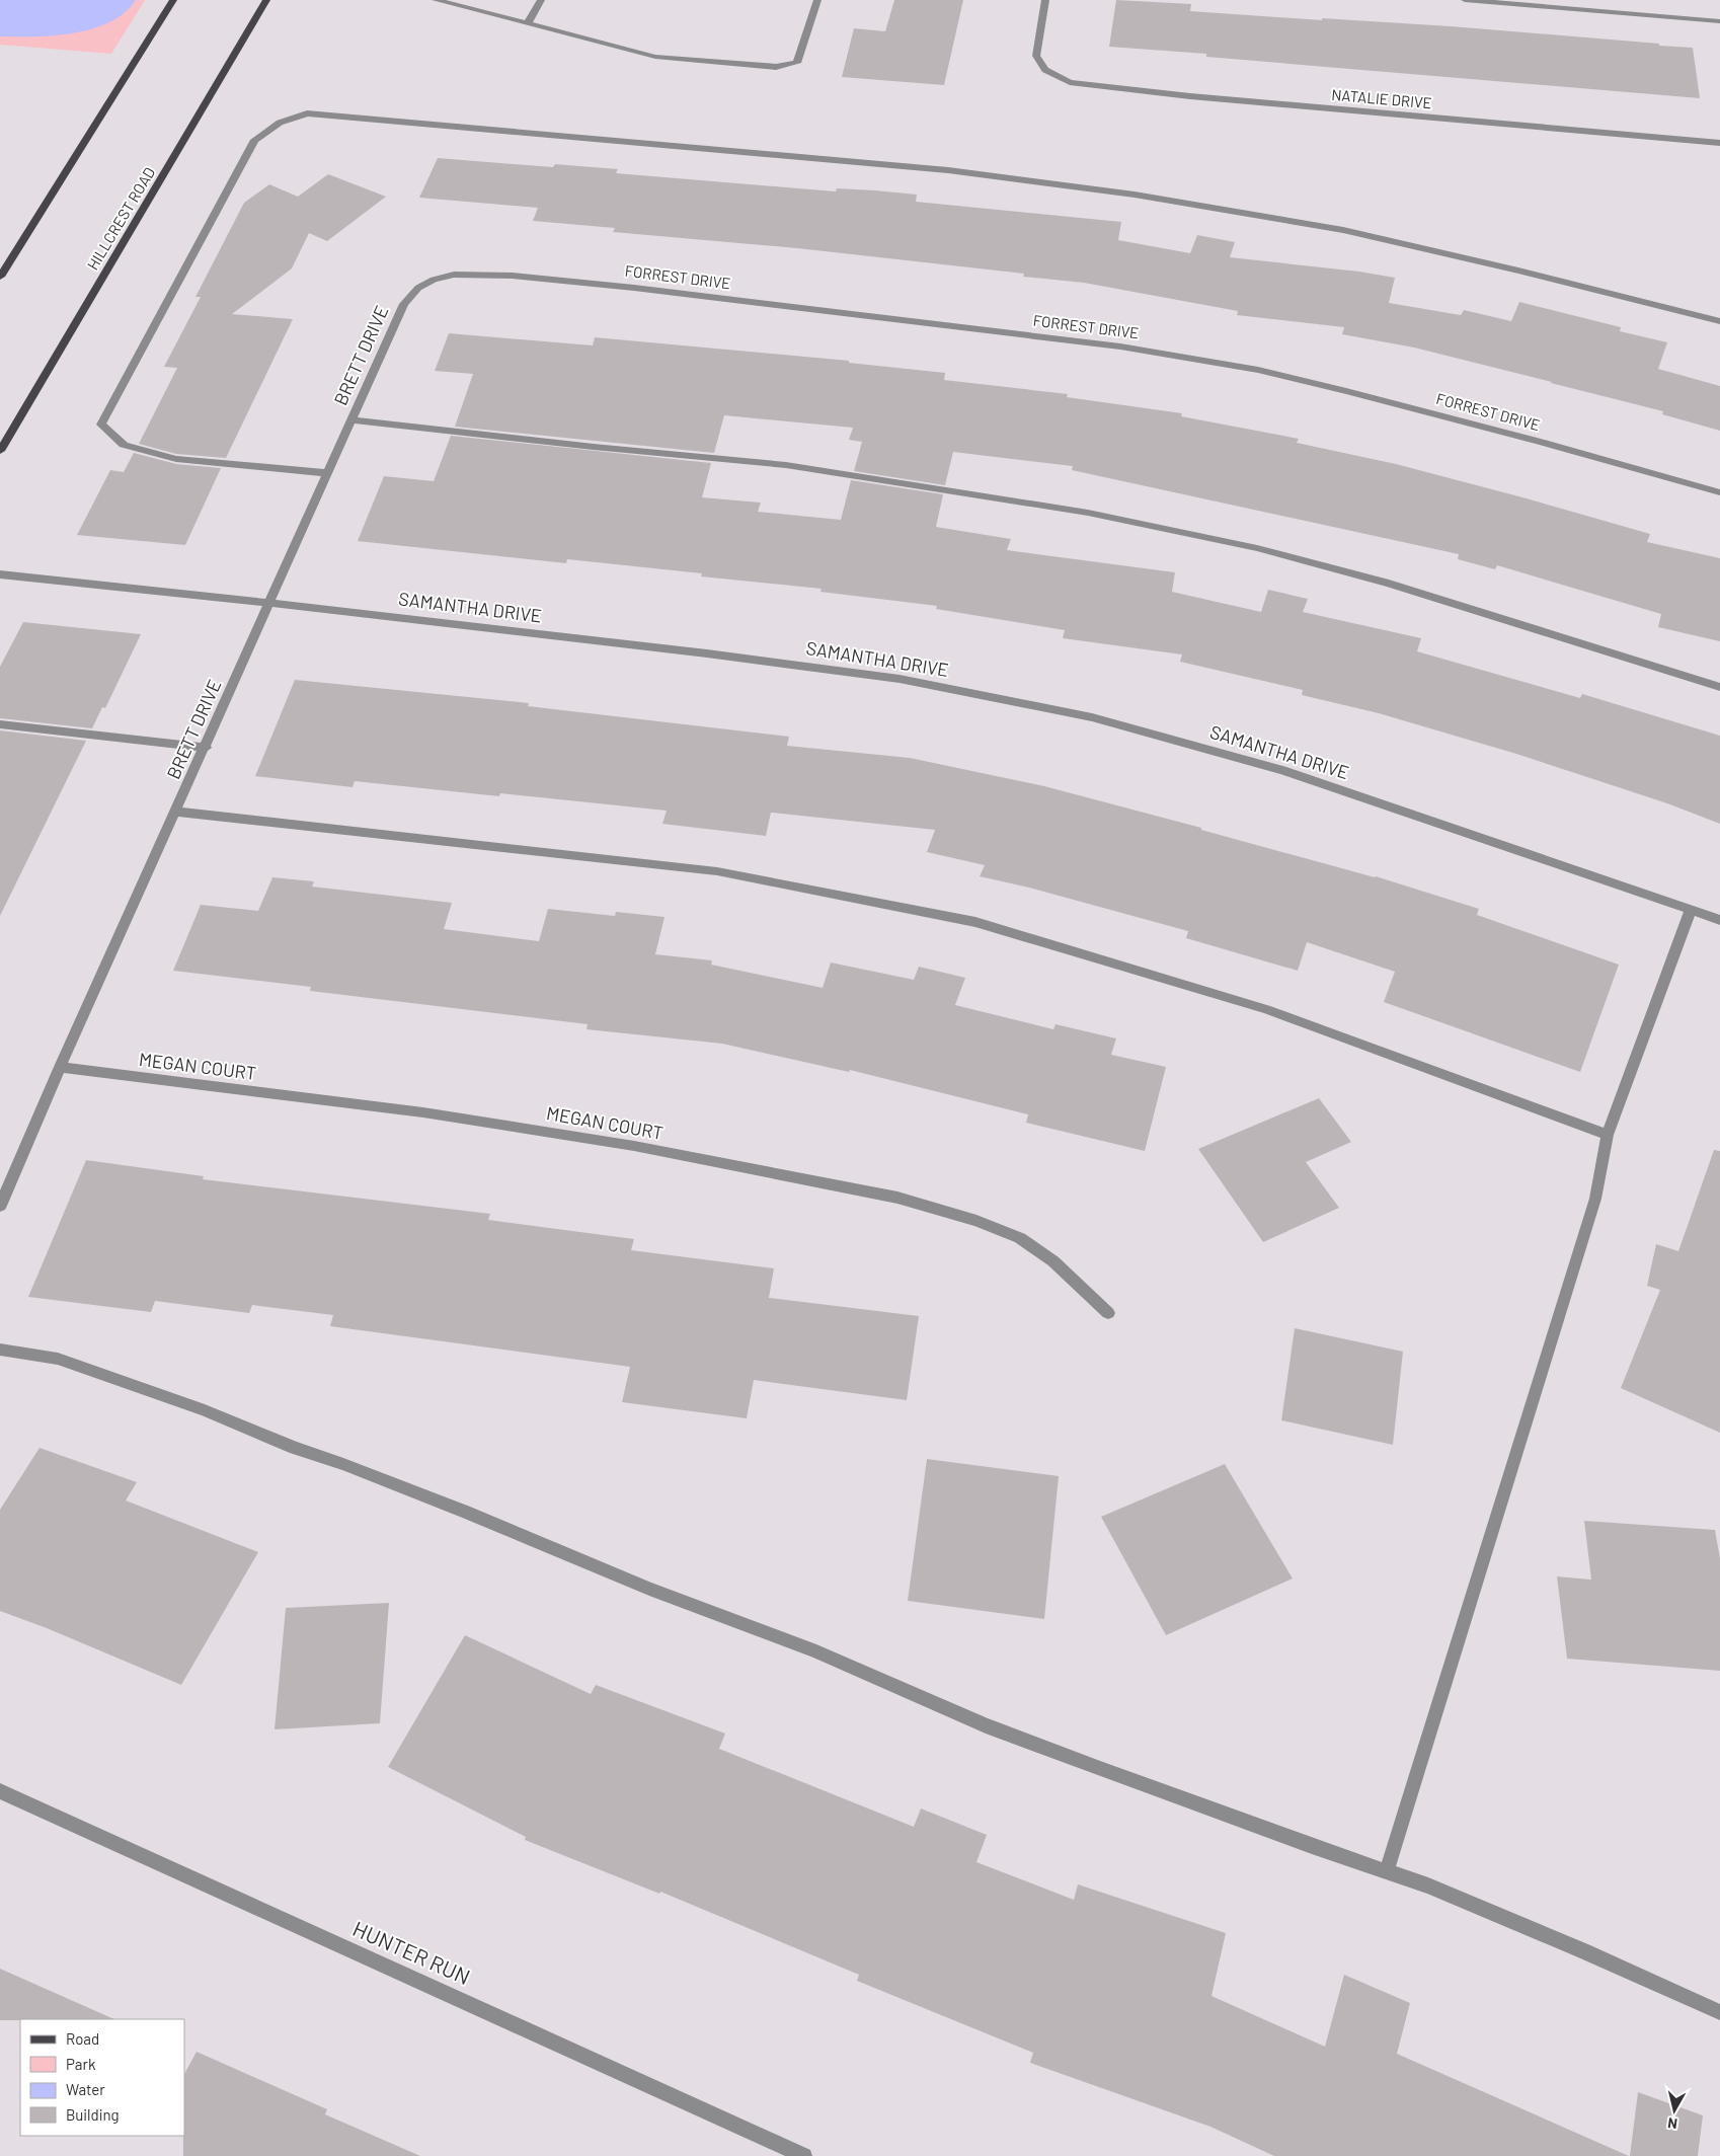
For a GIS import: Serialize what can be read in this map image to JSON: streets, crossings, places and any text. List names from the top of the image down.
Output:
{
  "streets": {
    "main road": ["HILLCREST ROAD"],
    "street": [
      "NATALIE DRIVE",
      "FORREST DRIVE",
      "BRETT DRIVE",
      "SAMANTHA DRIVE",
      "MEGAN COURT",
      "HUNTER RUN"
    ]
  },
  "crossings": [
    ["FORREST DRIVE", "BRETT DRIVE"],
    ["BRETT DRIVE", "SAMANTHA DRIVE"],
    ["BRETT DRIVE", "MEGAN COURT"]
  ],
  "legend": [
    "Road",
    "Park",
    "Water",
    "Building"
  ],
  "north": "bottom"
}
